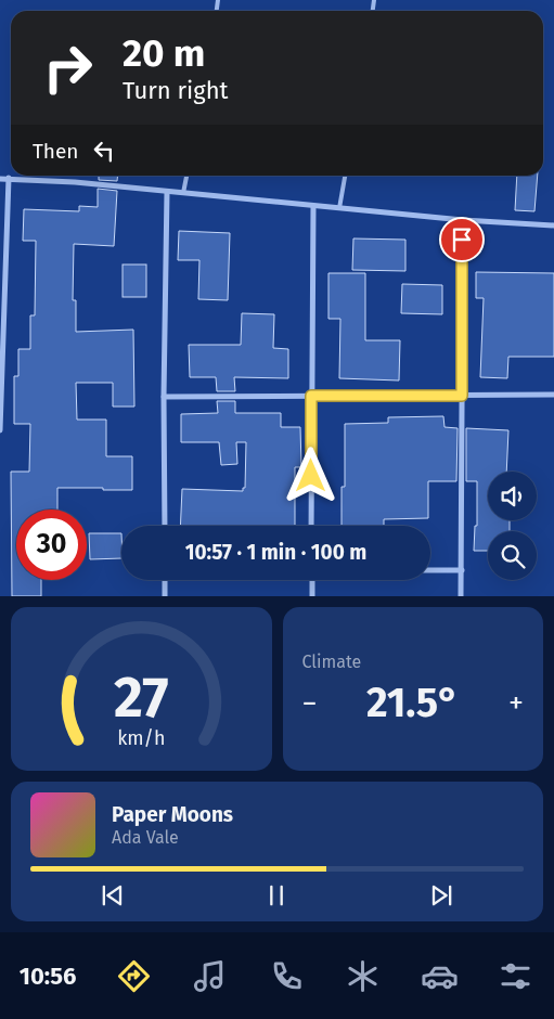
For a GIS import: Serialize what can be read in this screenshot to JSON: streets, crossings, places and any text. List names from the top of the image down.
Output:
{
  "page": {
    "turn": ["20 m", "Turn right"],
    "then": "Then",
    "limit": "30",
    "trip": "10:57 · 1 min · 100 m",
    "tile": "Climate",
    "heat": ["−", "21.5°", "+"],
    "song": ["Paper Moons", "Ada Vale"],
    "tabs": "10:56",
    "gauge": ["27", "km/h"]
  }
}
